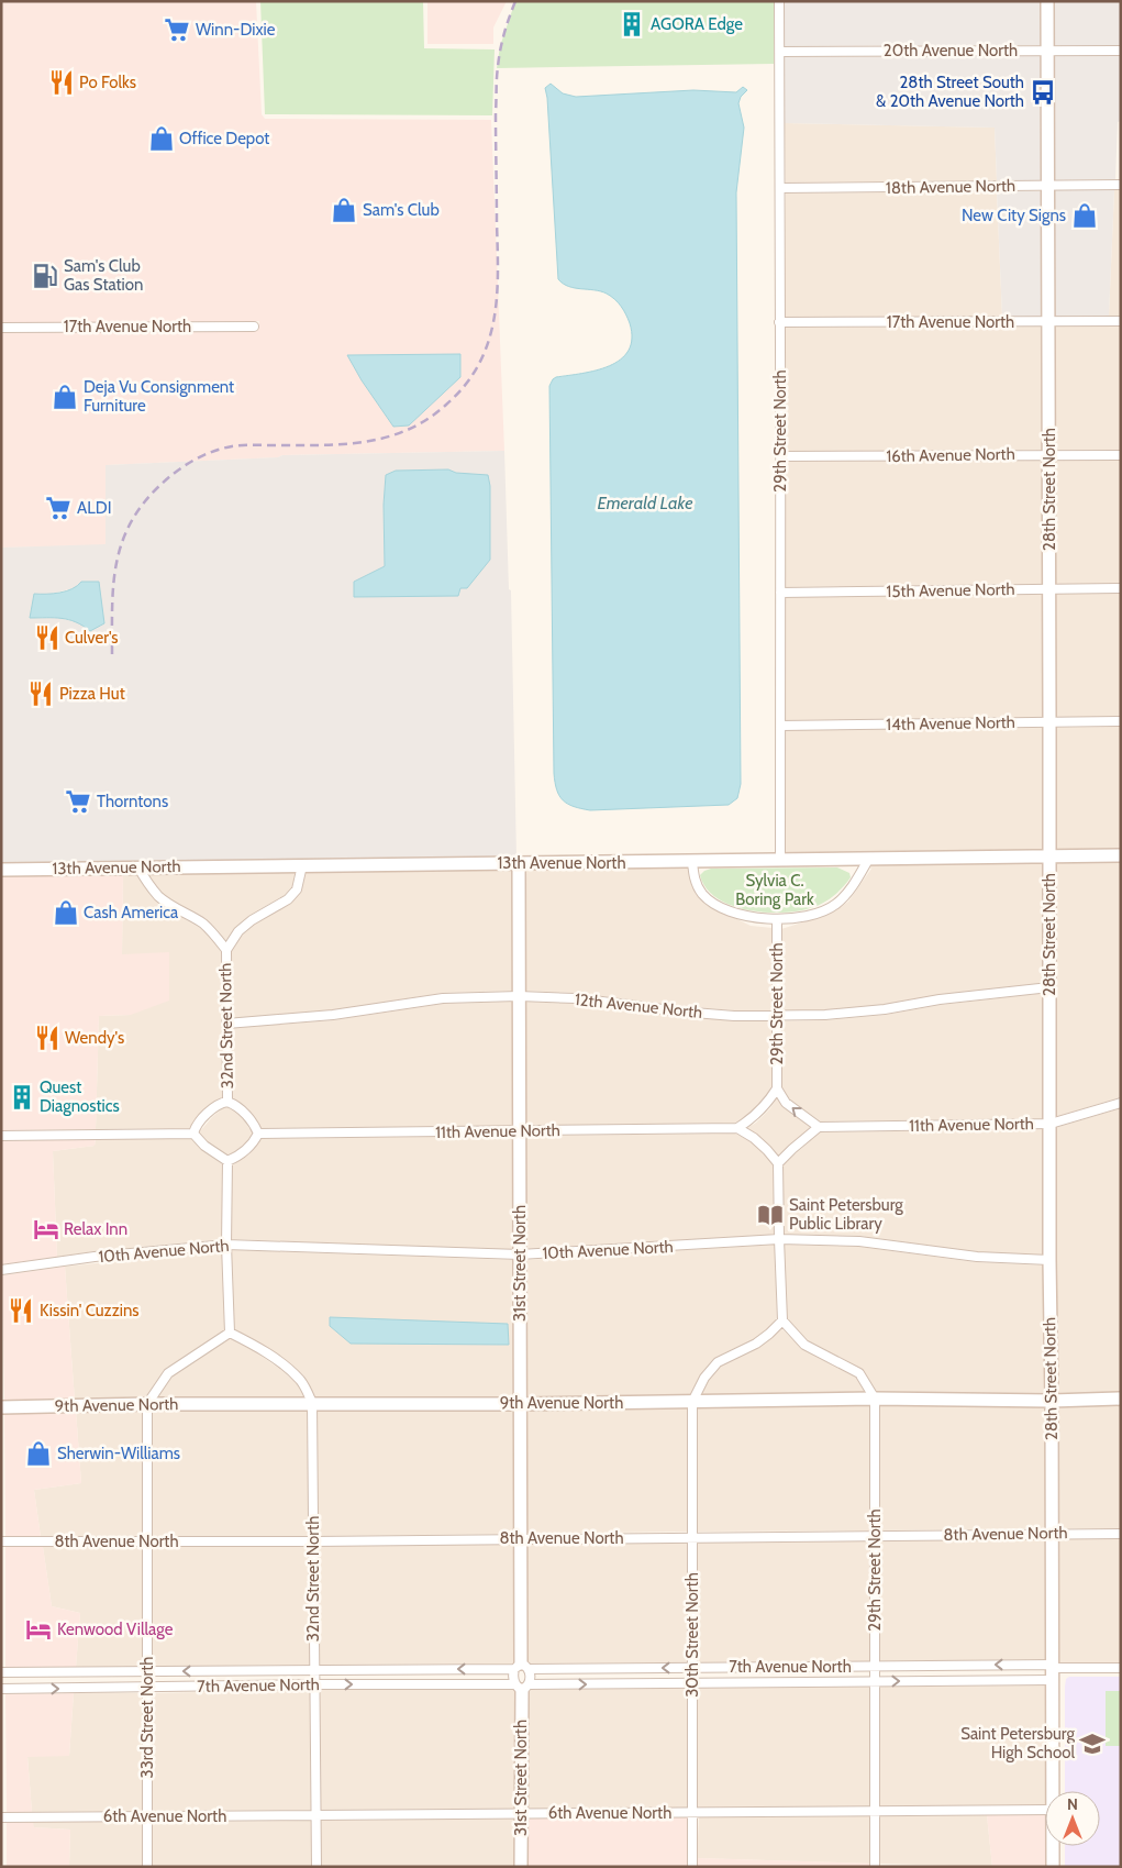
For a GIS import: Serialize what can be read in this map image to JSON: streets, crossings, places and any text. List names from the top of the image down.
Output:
{
  "streets": {
    "street": [
      "20th Avenue North",
      "18th Avenue North",
      "17th Avenue North",
      "29th Street North",
      "16th Avenue North",
      "28th Street North",
      "15th Avenue North",
      "14th Avenue North",
      "13th Avenue North",
      "12th Avenue North",
      "32nd Street North",
      "11th Avenue North",
      "10th Avenue North",
      "31st Street North",
      "9th Avenue North",
      "8th Avenue North",
      "30th Street North",
      "7th Avenue North",
      "33rd Street North",
      "6th Avenue North"
    ]
  },
  "crossings": [
    ["20th Avenue North", "29th Street North"],
    ["20th Avenue North", "28th Street North"],
    ["18th Avenue North", "29th Street North"],
    ["18th Avenue North", "28th Street North"],
    ["17th Avenue North", "29th Street North"],
    ["17th Avenue North", "28th Street North"],
    ["29th Street North", "16th Avenue North"],
    ["29th Street North", "15th Avenue North"],
    ["29th Street North", "14th Avenue North"],
    ["29th Street North", "13th Avenue North"],
    ["29th Street North", "12th Avenue North"],
    ["29th Street North", "11th Avenue North"],
    ["29th Street North", "9th Avenue North"],
    ["29th Street North", "8th Avenue North"],
    ["29th Street North", "7th Avenue North"],
    ["29th Street North", "6th Avenue North"],
    ["16th Avenue North", "28th Street North"],
    ["28th Street North", "15th Avenue North"],
    ["28th Street North", "14th Avenue North"],
    ["28th Street North", "13th Avenue North"],
    ["28th Street North", "12th Avenue North"],
    ["28th Street North", "11th Avenue North"],
    ["28th Street North", "10th Avenue North"],
    ["28th Street North", "9th Avenue North"],
    ["28th Street North", "8th Avenue North"],
    ["28th Street North", "7th Avenue North"],
    ["13th Avenue North", "32nd Street North"],
    ["13th Avenue North", "31st Street North"],
    ["12th Avenue North", "32nd Street North"],
    ["12th Avenue North", "31st Street North"],
    ["32nd Street North", "11th Avenue North"],
    ["32nd Street North", "9th Avenue North"],
    ["32nd Street North", "8th Avenue North"],
    ["32nd Street North", "7th Avenue North"],
    ["32nd Street North", "6th Avenue North"],
    ["11th Avenue North", "31st Street North"],
    ["10th Avenue North", "31st Street North"],
    ["31st Street North", "9th Avenue North"],
    ["31st Street North", "8th Avenue North"],
    ["31st Street North", "7th Avenue North"],
    ["31st Street North", "6th Avenue North"],
    ["9th Avenue North", "30th Street North"],
    ["9th Avenue North", "33rd Street North"],
    ["8th Avenue North", "30th Street North"],
    ["8th Avenue North", "33rd Street North"],
    ["30th Street North", "7th Avenue North"],
    ["30th Street North", "6th Avenue North"],
    ["7th Avenue North", "33rd Street North"],
    ["33rd Street North", "6th Avenue North"]
  ],
  "water": ["Emerald Lake"],
  "parks": ["Sylvia C. Boring Park"],
  "places": {
    "building": ["AGORA Edge", "Quest Diagnostics"],
    "supermarket": ["Winn-Dixie", "ALDI", "Thorntons"],
    "restaurant": [
      "Po Folks",
      "Culver's",
      "Pizza Hut",
      "Wendy's",
      "Kissin' Cuzzins"
    ],
    "bus stop": ["28th Street South & 20th Avenue North"],
    "shop": [
      "Office Depot",
      "Sam's Club",
      "New City Signs",
      "Deja Vu Consignment Furniture",
      "Cash America",
      "Sherwin-Williams"
    ],
    "fuel station": ["Sam's Club Gas Station"],
    "library": ["Saint Petersburg Public Library"],
    "hotel": ["Relax Inn", "Kenwood Village"],
    "school or university": ["Saint Petersburg High School"]
  },
  "north": "top"
}
